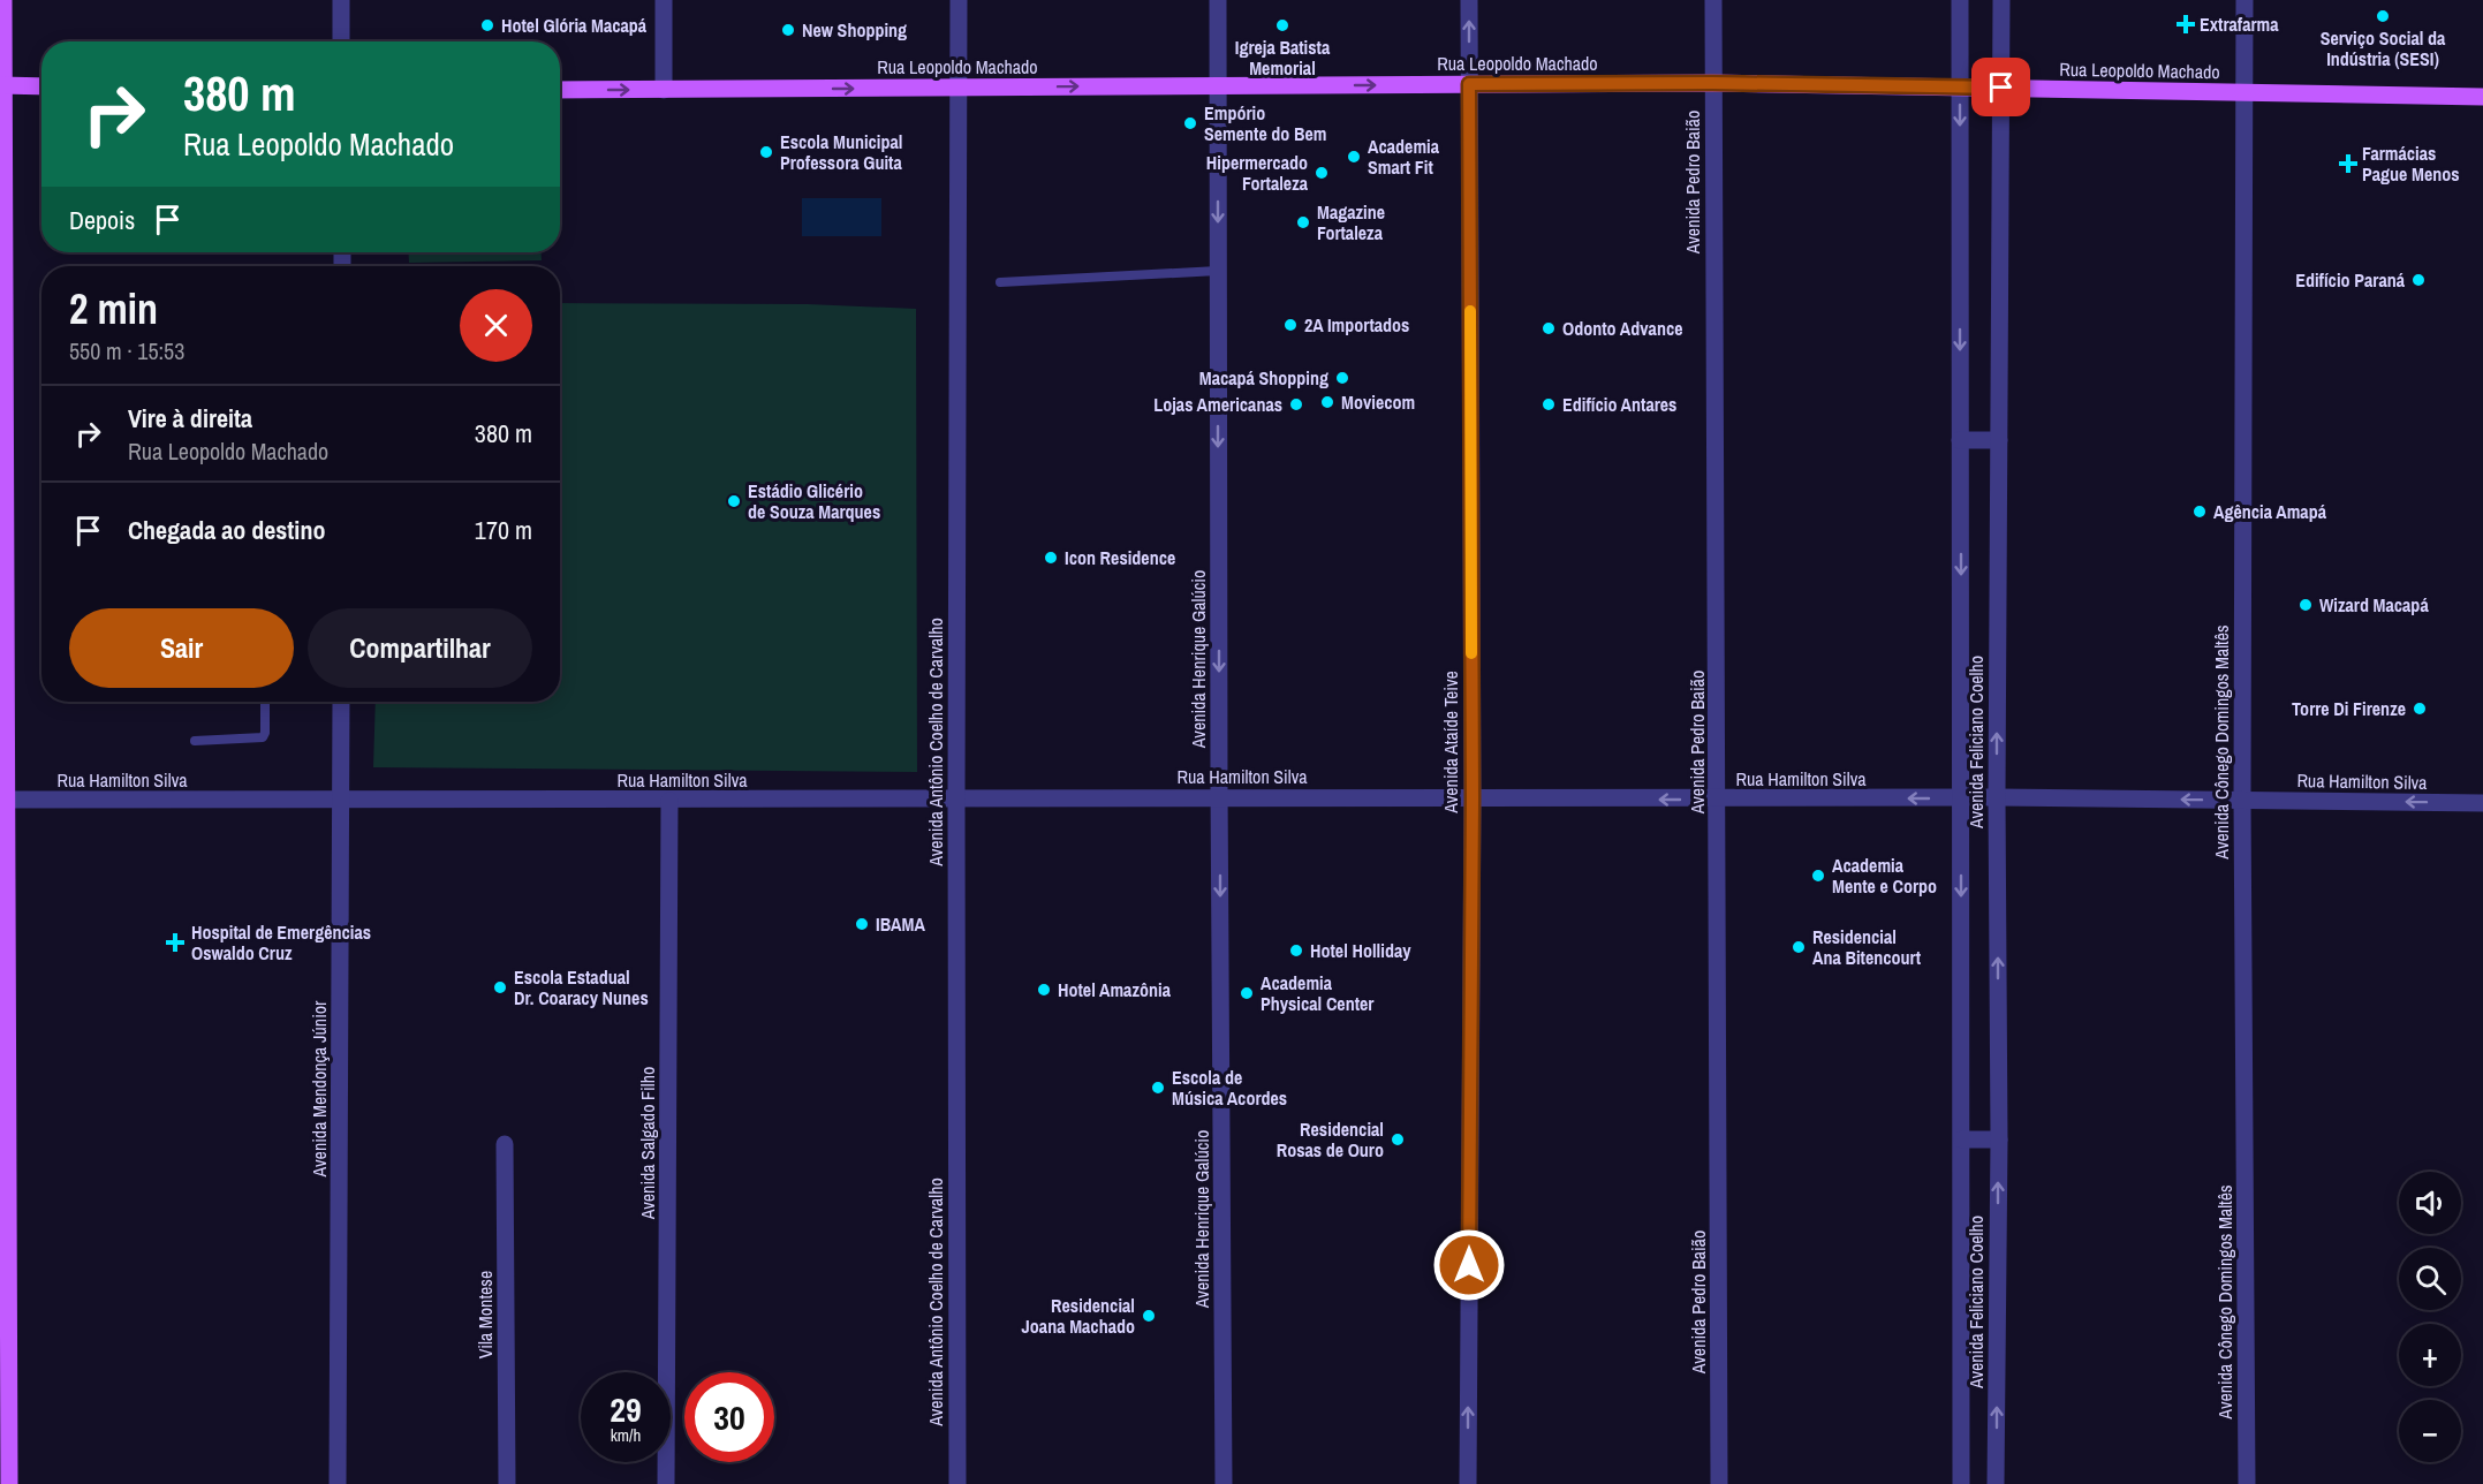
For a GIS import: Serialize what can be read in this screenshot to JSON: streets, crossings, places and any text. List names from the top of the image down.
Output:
{
  "streets": {
    "main road": ["Rua Leopoldo Machado"],
    "street": [
      "Avenida Pedro Baião",
      "Avenida Henrique Galúcio",
      "Avenida Antônio Coelho de Carvalho",
      "Avenida Ataíde Teive",
      "Avenida Feliciano Coelho",
      "Avenida Cônego Domingos Maltês",
      "Rua Hamilton Silva",
      "Avenida Mendonça Júnior",
      "Avenida Salgado Filho",
      "Vila Montese"
    ]
  },
  "crossings": [
    ["Rua Leopoldo Machado", "Avenida Pedro Baião"],
    ["Rua Leopoldo Machado", "Avenida Henrique Galúcio"],
    ["Rua Leopoldo Machado", "Avenida Antônio Coelho de Carvalho"],
    ["Rua Leopoldo Machado", "Avenida Ataíde Teive"],
    ["Rua Leopoldo Machado", "Avenida Feliciano Coelho"],
    ["Rua Leopoldo Machado", "Avenida Cônego Domingos Maltês"],
    ["Avenida Pedro Baião", "Rua Hamilton Silva"],
    ["Avenida Henrique Galúcio", "Rua Hamilton Silva"],
    ["Avenida Antônio Coelho de Carvalho", "Rua Hamilton Silva"],
    ["Avenida Ataíde Teive", "Rua Hamilton Silva"],
    ["Avenida Feliciano Coelho", "Rua Hamilton Silva"],
    ["Avenida Cônego Domingos Maltês", "Rua Hamilton Silva"],
    ["Rua Hamilton Silva", "Avenida Mendonça Júnior"],
    ["Rua Hamilton Silva", "Avenida Salgado Filho"]
  ],
  "one_way": [
    "Rua Leopoldo Machado",
    "Avenida Henrique Galúcio",
    "Avenida Ataíde Teive",
    "Rua Hamilton Silva"
  ],
  "places": {
    "other": [
      "Serviço Social da Indústria (SESI)",
      "Hotel Glória Macapá",
      "Igreja Batista Memorial",
      "New Shopping",
      "Empório Semente do Bem",
      "Escola Municipal Professora Guita",
      "Academia Smart Fit",
      "Hipermercado Fortaleza",
      "Magazine Fortaleza",
      "Edifício Paraná",
      "2A Importados",
      "Odonto Advance",
      "Macapá Shopping",
      "Moviecom",
      "Lojas Americanas",
      "Edifício Antares",
      "Estádio Glicério de Souza Marques",
      "Agência Amapá",
      "Icon Residence",
      "Wizard Macapá",
      "Torre Di Firenze",
      "Academia Mente e Corpo",
      "IBAMA",
      "Residencial Ana Bitencourt",
      "Hotel Holliday",
      "Escola Estadual Dr. Coaracy Nunes",
      "Hotel Amazônia",
      "Academia Physical Center",
      "Escola de Música Acordes",
      "Residencial Rosas de Ouro",
      "Residencial Joana Machado"
    ],
    "health": ["Extrafarma", "Farmácias Pague Menos", "Hospital de Emergências Oswaldo Cruz"]
  },
  "page": {
    "turn": ["380 m", "Rua Leopoldo Machado"],
    "then": "Depois",
    "heading": ["2 min", "550 m · 15:53"],
    "list": [
      {
        "name": "Vire à direita",
        "note": "Rua Leopoldo Machado",
        "value": "380 m"
      },
      {
        "name": "Chegada ao destino",
        "value": "170 m"
      }
    ],
    "buttons": ["Sair", "Compartilhar"],
    "map_buttons": ["+", "−"],
    "speed": "29 km/h",
    "limit": "30"
  }
}
